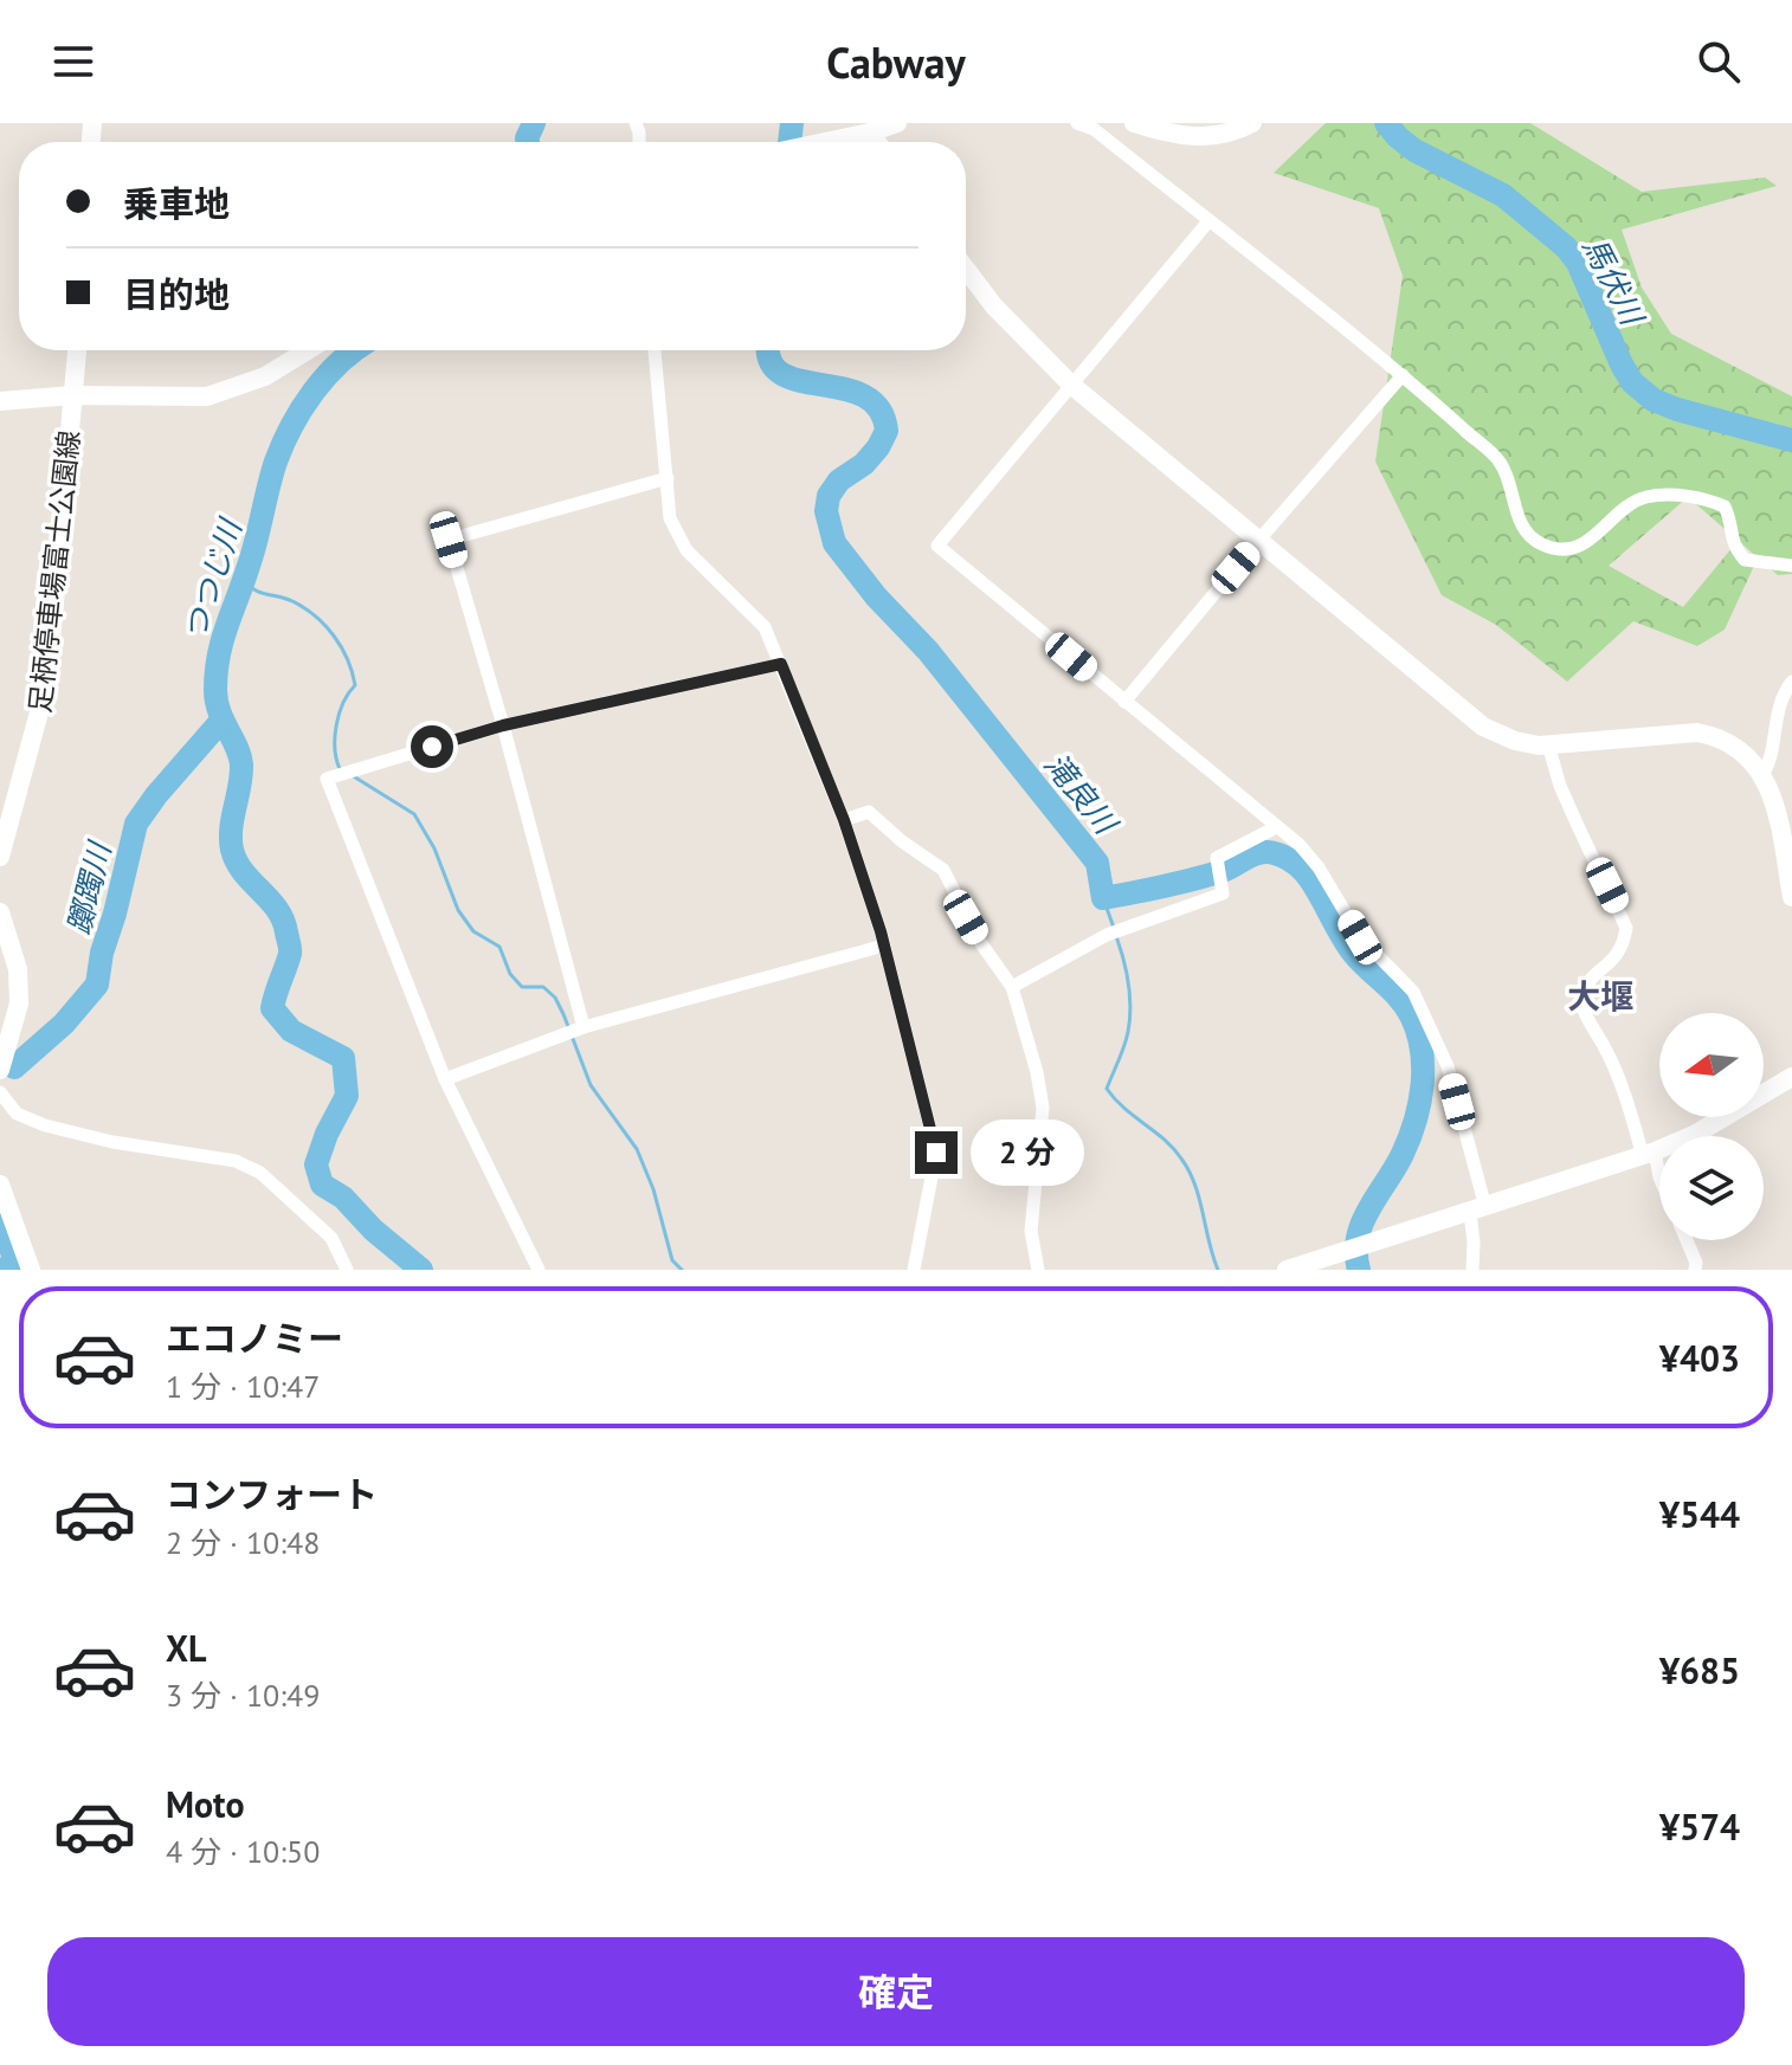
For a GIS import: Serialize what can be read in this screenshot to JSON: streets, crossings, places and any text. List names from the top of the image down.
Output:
{
  "streets": {
    "street": ["足柄停車場富士公園線"]
  },
  "districts": ["大堰"],
  "water": [
    "馬伏川",
    "つつじ川",
    "滝良川",
    "躑躅川"
  ],
  "north": "left",
  "page": {
    "header": "Cabway",
    "banner": ["乗車地", "目的地"],
    "bubble": "2 分",
    "list": [
      {
        "name": "エコノミー",
        "note": "1 分 · 10:47",
        "value": "¥403"
      },
      {
        "name": "コンフォート",
        "note": "2 分 · 10:48",
        "value": "¥544"
      },
      {
        "name": "XL",
        "note": "3 分 · 10:49",
        "value": "¥685"
      },
      {
        "name": "Moto",
        "note": "4 分 · 10:50",
        "value": "¥574"
      }
    ],
    "buttons": "確定"
  }
}
